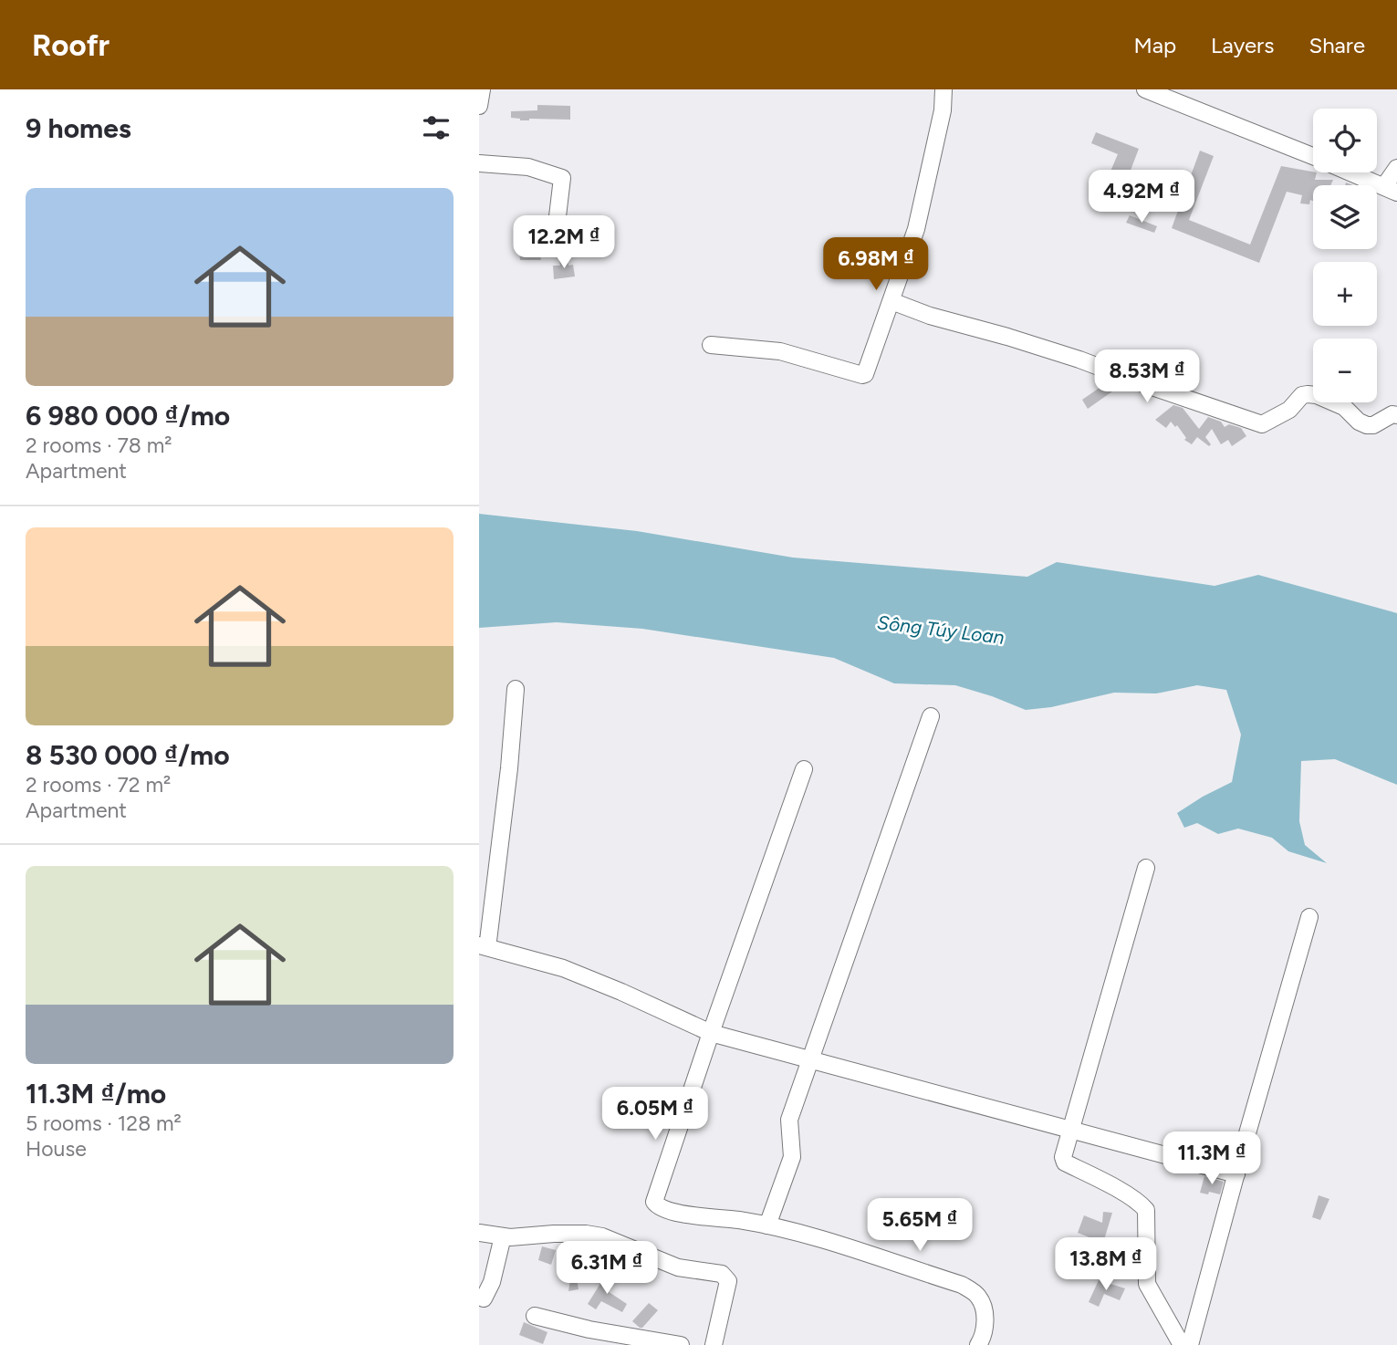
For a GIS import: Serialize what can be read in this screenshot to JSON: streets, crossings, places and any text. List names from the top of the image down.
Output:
{
  "water": ["Sông Túy Loan"],
  "page": {
    "header": "Roofr",
    "nav": ["Map", "Layers", "Share"],
    "heading": "9 homes",
    "map_buttons": ["+", "−"],
    "list": [
      {
        "name": "6 980 000 ₫/mo",
        "note": "2 rooms · 78 m² · Apartment"
      },
      {
        "name": "8 530 000 ₫/mo",
        "note": "2 rooms · 72 m² · Apartment"
      },
      {
        "name": "11.3M ₫/mo",
        "note": "5 rooms · 128 m² · House"
      }
    ],
    "price": [
      "4.92M ₫",
      "12.2M ₫",
      "6.98M ₫",
      "8.53M ₫",
      "6.05M ₫",
      "11.3M ₫",
      "5.65M ₫",
      "13.8M ₫",
      "6.31M ₫"
    ]
  }
}
